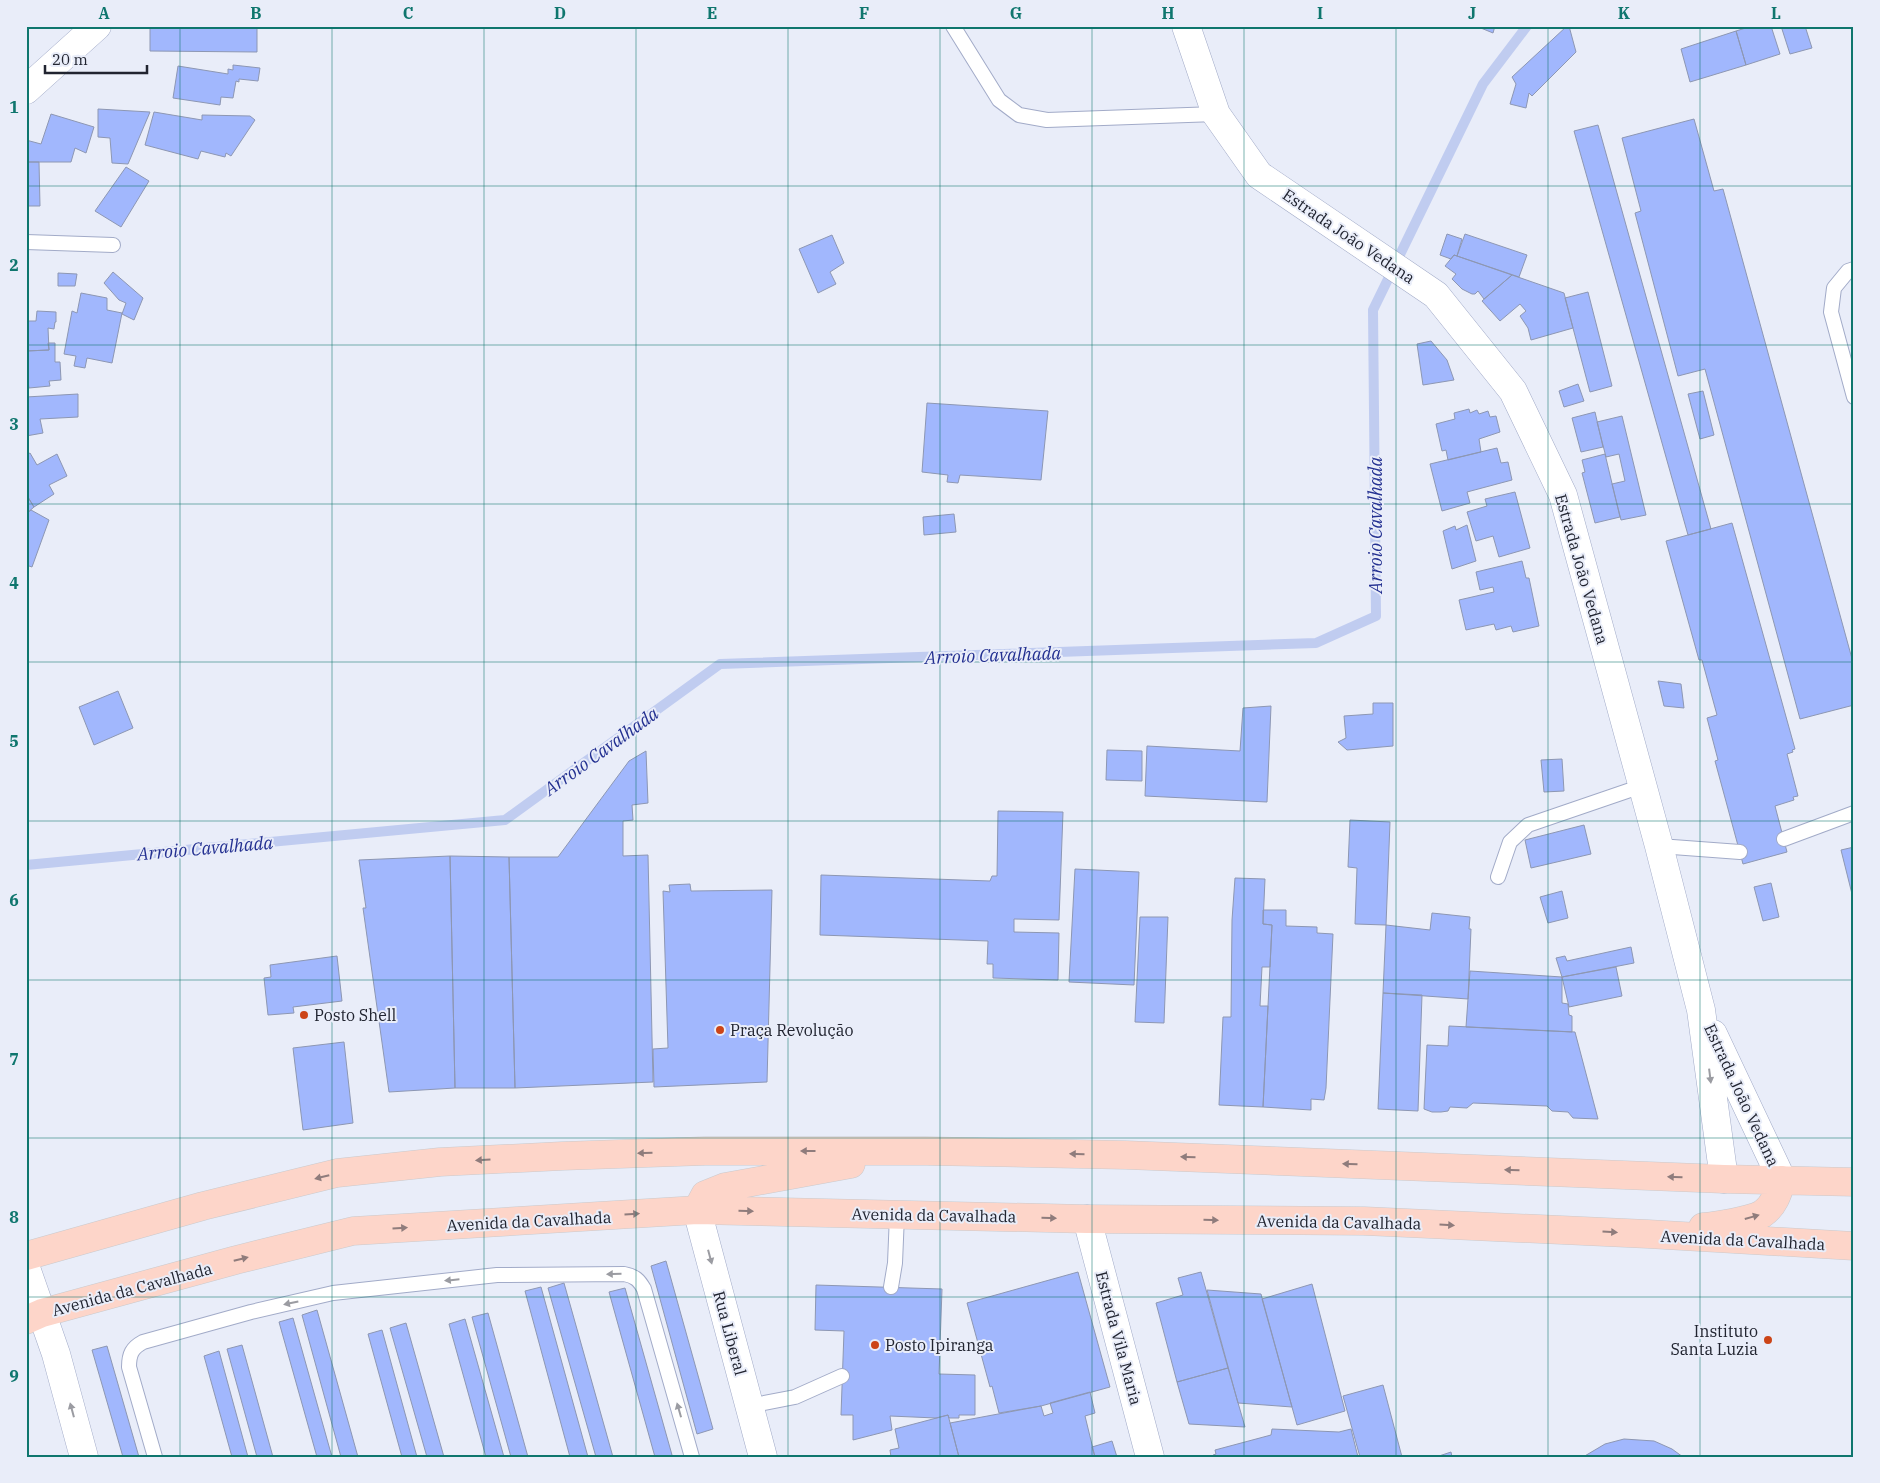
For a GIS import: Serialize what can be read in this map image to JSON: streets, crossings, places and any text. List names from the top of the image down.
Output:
{
  "streets": {
    "main road": ["Avenida da Cavalhada"],
    "street": ["Estrada João Vedana", "Rua Liberal", "Estrada Vila Maria"]
  },
  "crossings": [
    ["Avenida da Cavalhada", "Rua Liberal"],
    ["Avenida da Cavalhada", "Estrada Vila Maria"]
  ],
  "one_way": ["Rua Liberal"],
  "water": ["Arroio Cavalhada"],
  "places": [
    "Posto Shell",
    "Praça Revolução",
    "Instituto Santa Luzia",
    "Posto Ipiranga"
  ],
  "scale_bar": "20 m",
  "grid": {
    "columns": [
      "A",
      "B",
      "C",
      "D",
      "E",
      "F",
      "G",
      "H",
      "I",
      "J",
      "K",
      "L"
    ],
    "rows": [
      "1",
      "2",
      "3",
      "4",
      "5",
      "6",
      "7",
      "8",
      "9"
    ]
  }
}
